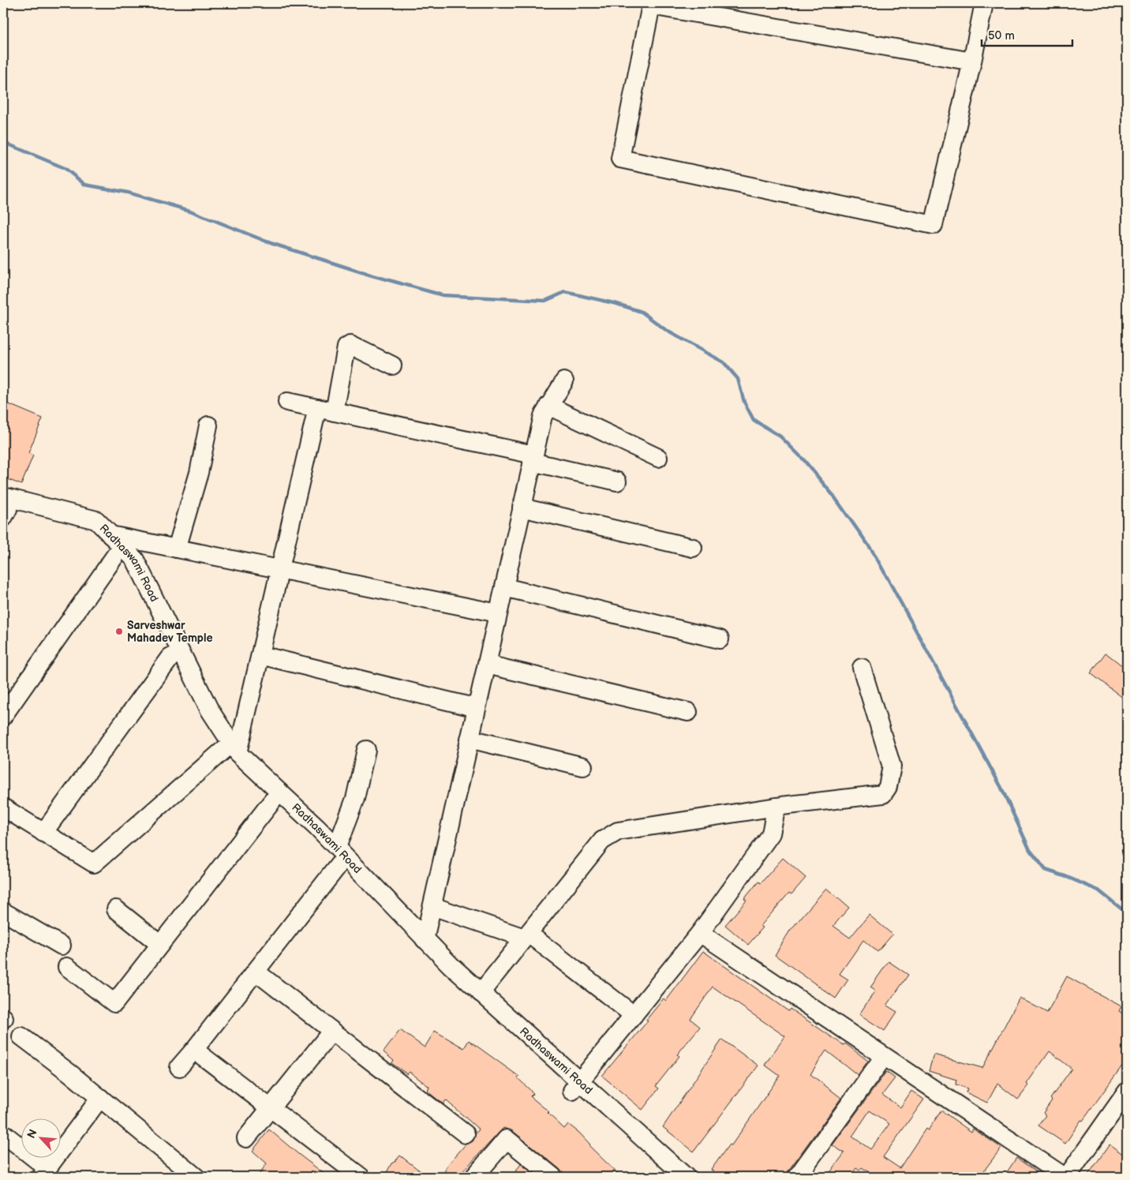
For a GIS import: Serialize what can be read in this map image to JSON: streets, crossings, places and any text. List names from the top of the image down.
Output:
{
  "streets": {
    "street": ["Radhaswami Road"]
  },
  "places": ["Sarveshwar Mahadev Temple"],
  "scale_bar": "50 m",
  "north": "top left"
}
